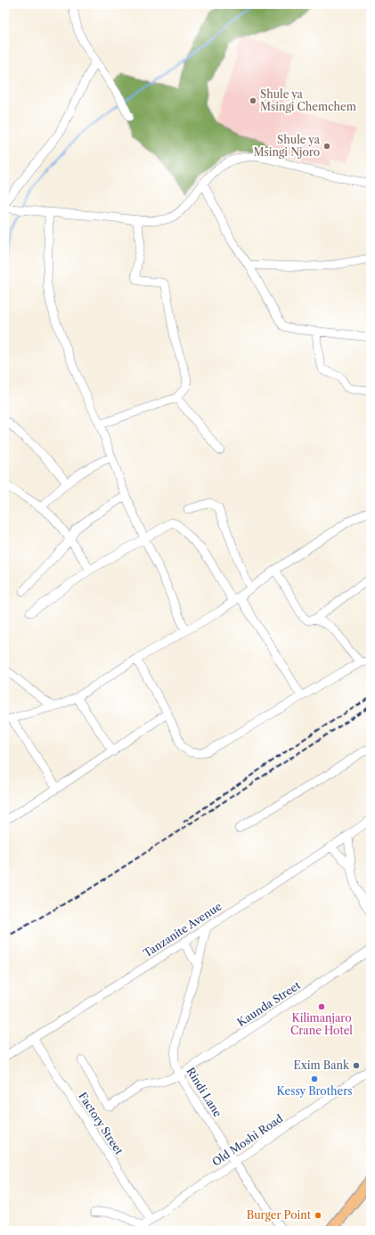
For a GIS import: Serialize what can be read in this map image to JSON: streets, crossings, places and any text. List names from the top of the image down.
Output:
{
  "streets": {
    "street": [
      "Tanzanite Avenue",
      "Kaunda Street",
      "Rindi Lane",
      "Factory Street",
      "Old Moshi Road"
    ]
  },
  "crossings": [
    ["Tanzanite Avenue", "Rindi Lane"],
    ["Tanzanite Avenue", "Factory Street"],
    ["Kaunda Street", "Rindi Lane"],
    ["Rindi Lane", "Old Moshi Road"],
    ["Factory Street", "Old Moshi Road"]
  ],
  "places": [
    "Shule ya Msingi Chemchem",
    "Shule ya Msingi Njoro",
    "Kilimanjaro Crane Hotel",
    "Exim Bank",
    "Kessy Brothers",
    "Burger Point"
  ]
}
